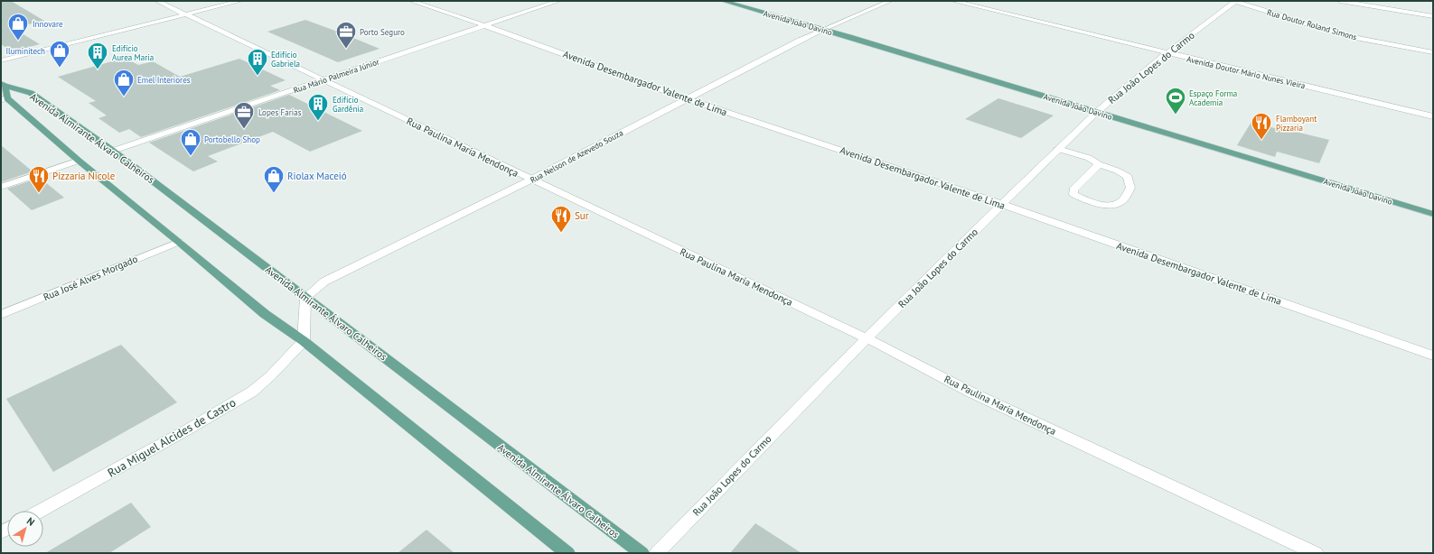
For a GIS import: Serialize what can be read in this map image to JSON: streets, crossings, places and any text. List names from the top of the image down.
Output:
{
  "streets": {
    "main road": ["Avenida João Davino", "Avenida Almirante Álvaro Calheiros"],
    "street": [
      "Rua Doutor Roland Simons",
      "Rua João Lopes do Carmo",
      "Avenida Doutor Mário Nunes Vieira",
      "Rua Mário Palmeira Júnior",
      "Avenida Desembargador Valente de Lima",
      "Rua Paulina Maria Mendonça",
      "Rua Nelson de Azevedo Souza",
      "Rua José Alves Morgado",
      "Rua Miguel Alcides de Castro"
    ]
  },
  "crossings": [
    ["Avenida João Davino", "Rua João Lopes do Carmo"],
    ["Avenida João Davino", "Rua Nelson de Azevedo Souza"],
    ["Rua Doutor Roland Simons", "Rua João Lopes do Carmo"],
    ["Rua João Lopes do Carmo", "Avenida Doutor Mário Nunes Vieira"],
    ["Rua João Lopes do Carmo", "Avenida Desembargador Valente de Lima"],
    ["Rua João Lopes do Carmo", "Rua Paulina Maria Mendonça"],
    ["Rua Mário Palmeira Júnior", "Avenida Desembargador Valente de Lima"],
    ["Rua Mário Palmeira Júnior", "Avenida Almirante Álvaro Calheiros"],
    ["Rua Mário Palmeira Júnior", "Rua Paulina Maria Mendonça"],
    ["Avenida Desembargador Valente de Lima", "Rua Nelson de Azevedo Souza"],
    ["Avenida Almirante Álvaro Calheiros", "Rua Nelson de Azevedo Souza"],
    ["Avenida Almirante Álvaro Calheiros", "Rua José Alves Morgado"],
    ["Avenida Almirante Álvaro Calheiros", "Rua Miguel Alcides de Castro"],
    ["Rua Paulina Maria Mendonça", "Rua Nelson de Azevedo Souza"]
  ],
  "places": {
    "shop": [
      "Innovare",
      "Iluminitech",
      "Emel Interiores",
      "Portobello Shop",
      "Riolax Maceió"
    ],
    "office": ["Porto Seguro", "Lopes Farias"],
    "building": ["Edifício Aurea Maria", "Edifício Gabriela", "Edifício Gardênia"],
    "sports": ["Espaço Forma Academia"],
    "restaurant": ["Flamboyant Pizzaria", "Pizzaria Nicole", "Sur"]
  },
  "north": "top right"
}
